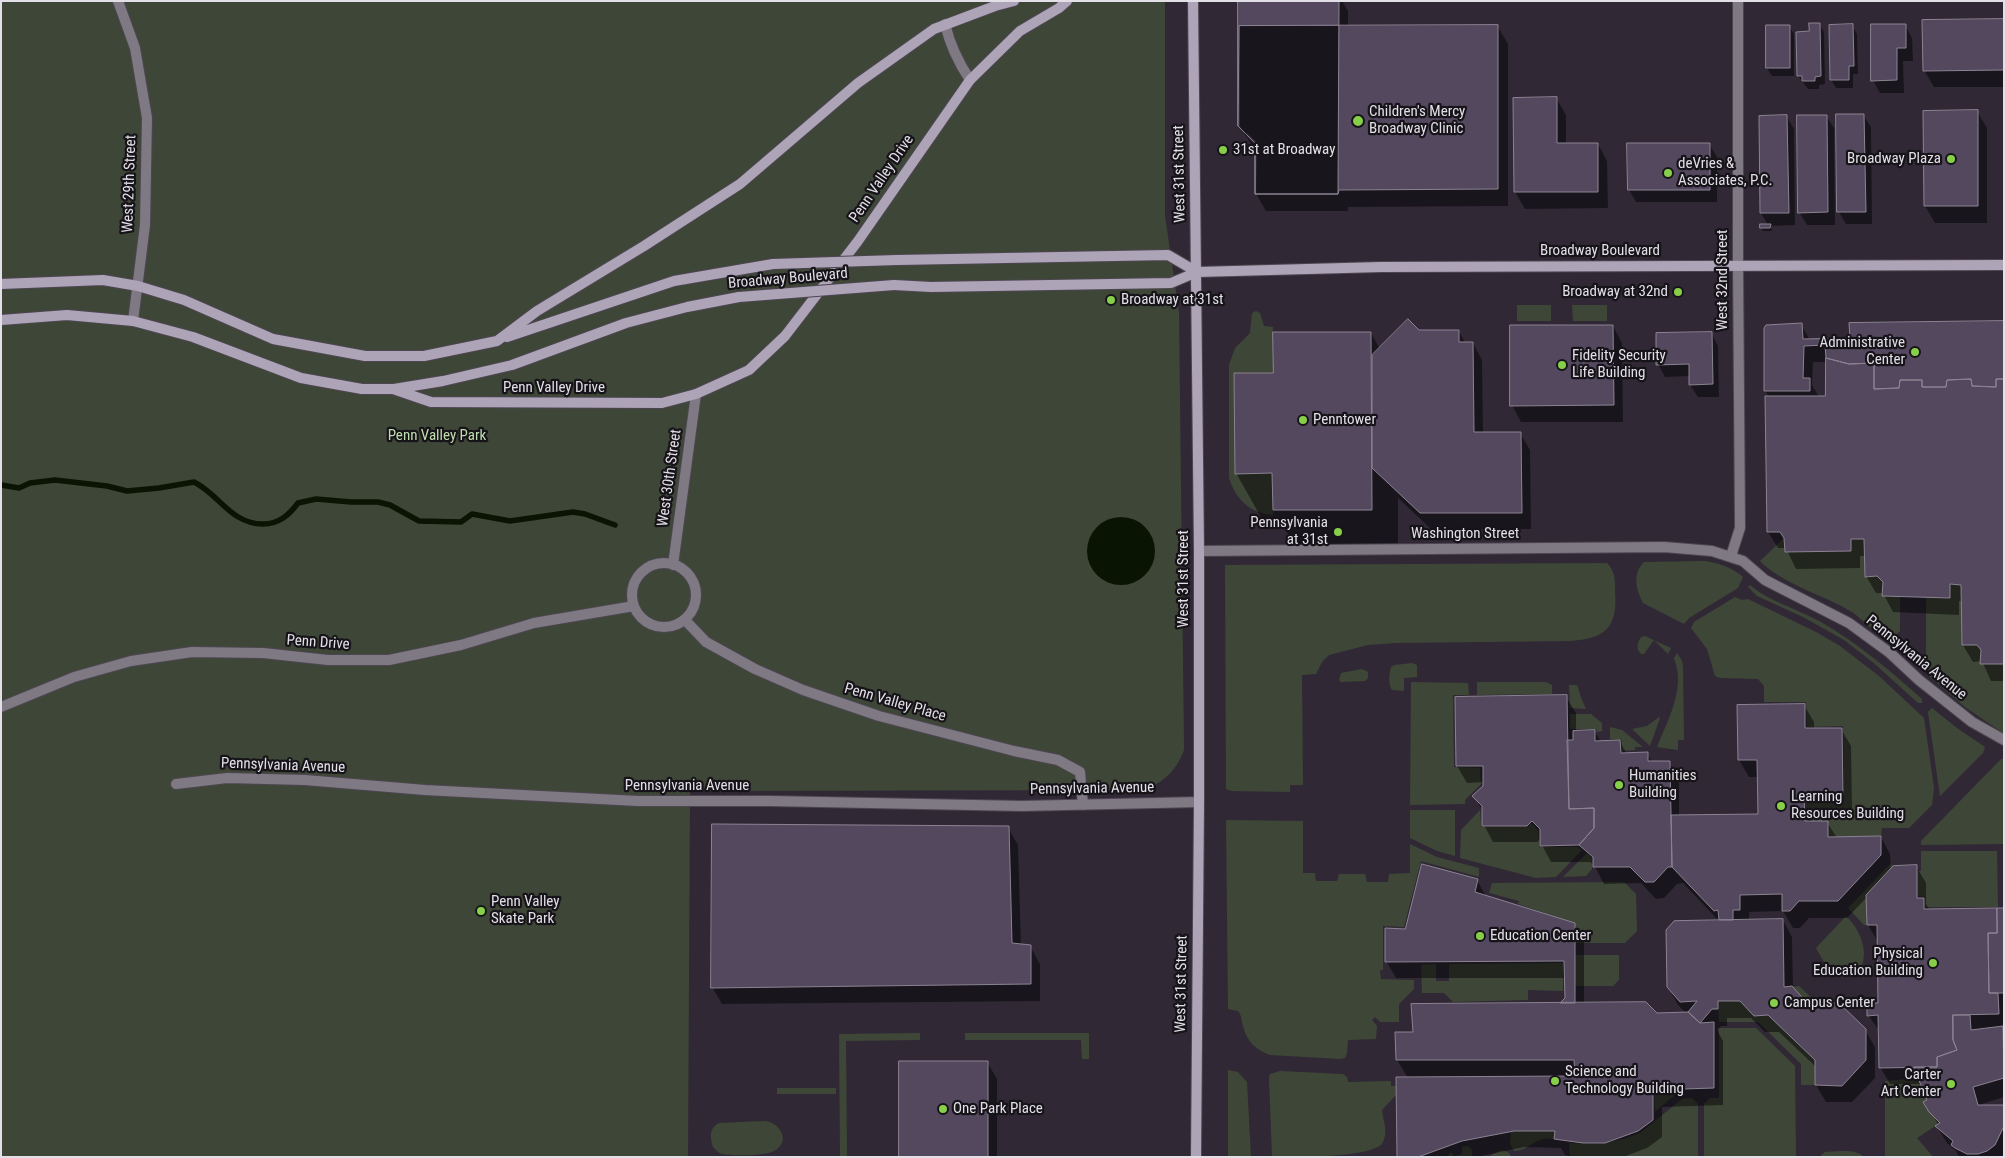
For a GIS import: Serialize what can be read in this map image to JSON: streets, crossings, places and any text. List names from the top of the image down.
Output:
{
  "streets": {
    "main road": ["West 31st Street", "Penn Valley Drive", "Broadway Boulevard"],
    "street": [
      "West 29th Street",
      "West 32nd Street",
      "West 30th Street",
      "Washington Street",
      "Penn Drive",
      "Pennsylvania Avenue",
      "Penn Valley Place"
    ]
  },
  "crossings": [
    ["West 31st Street", "Broadway Boulevard"],
    ["West 31st Street", "Washington Street"],
    ["West 31st Street", "Pennsylvania Avenue"],
    ["Penn Valley Drive", "West 29th Street"],
    ["Penn Valley Drive", "Broadway Boulevard"],
    ["Penn Valley Drive", "West 30th Street"],
    ["Broadway Boulevard", "West 32nd Street"],
    ["West 32nd Street", "Washington Street"],
    ["West 32nd Street", "Pennsylvania Avenue"],
    ["West 30th Street", "Penn Drive"],
    ["West 30th Street", "Penn Valley Place"],
    ["Washington Street", "Pennsylvania Avenue"],
    ["Penn Drive", "Penn Valley Place"],
    ["Pennsylvania Avenue", "Penn Valley Place"]
  ],
  "parks": ["Penn Valley Park"],
  "places": [
    "Children's Mercy Broadway Clinic",
    "31st at Broadway",
    "Broadway Plaza",
    "deVries & Associates, P.C.",
    "Broadway at 32nd",
    "Broadway at 31st",
    "Administrative Center",
    "Fidelity Security Life Building",
    "Penntower",
    "Pennsylvania at 31st",
    "Humanities Building",
    "Learning Resources Building",
    "Penn Valley Skate Park",
    "Education Center",
    "Physical Education Building",
    "Campus Center",
    "Science and Technology Building",
    "Carter Art Center",
    "One Park Place"
  ]
}
